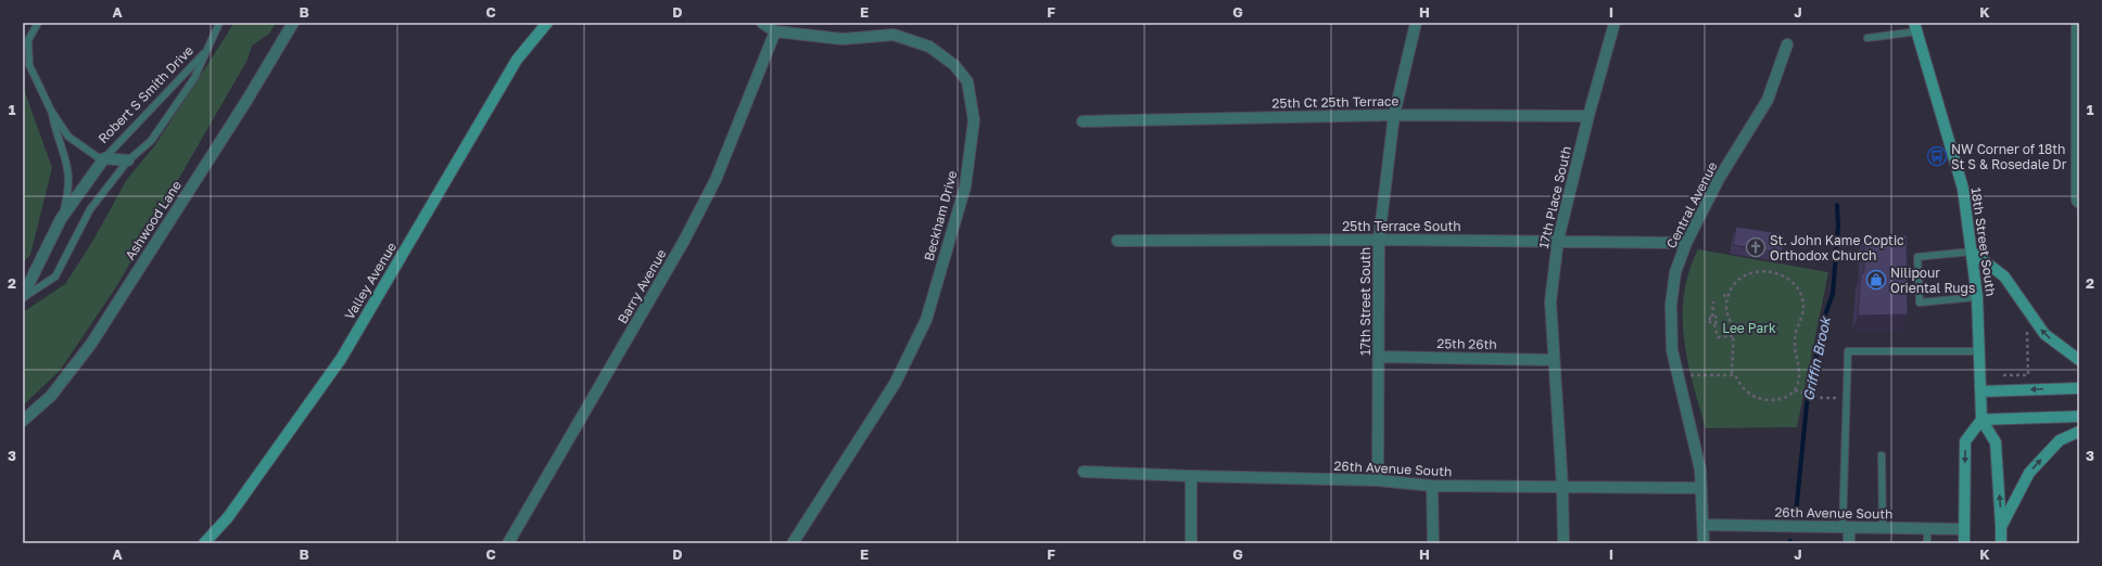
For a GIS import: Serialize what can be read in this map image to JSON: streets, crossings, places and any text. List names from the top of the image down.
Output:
{
  "streets": {
    "main road": ["18th Street South", "Valley Avenue"],
    "street": [
      "Robert S Smith Drive",
      "25th Ct 25th Terrace",
      "17th Place South",
      "Central Avenue",
      "Beckham Drive",
      "Ashwood Lane",
      "25th Terrace South",
      "Barry Avenue",
      "17th Street South",
      "25th 26th",
      "26th Avenue South"
    ]
  },
  "crossings": [
    ["25th Ct 25th Terrace", "17th Place South"],
    ["25th Ct 25th Terrace", "17th Street South"],
    ["17th Place South", "25th Terrace South"],
    ["17th Place South", "25th 26th"],
    ["17th Place South", "26th Avenue South"],
    ["Central Avenue", "25th Terrace South"],
    ["Central Avenue", "26th Avenue South"],
    ["Beckham Drive", "Barry Avenue"],
    ["25th Terrace South", "17th Street South"],
    ["17th Street South", "25th 26th"],
    ["17th Street South", "26th Avenue South"]
  ],
  "water": ["Griffin Brook"],
  "parks": ["Lee Park"],
  "places": {
    "bus stop": ["NW Corner of 18th St S & Rosedale Dr"],
    "church": ["St. John Kame Coptic Orthodox Church"],
    "shop": ["Nilipour Oriental Rugs"]
  },
  "grid": {
    "columns": [
      "A",
      "B",
      "C",
      "D",
      "E",
      "F",
      "G",
      "H",
      "I",
      "J",
      "K"
    ],
    "rows": ["1", "2", "3"]
  }
}
